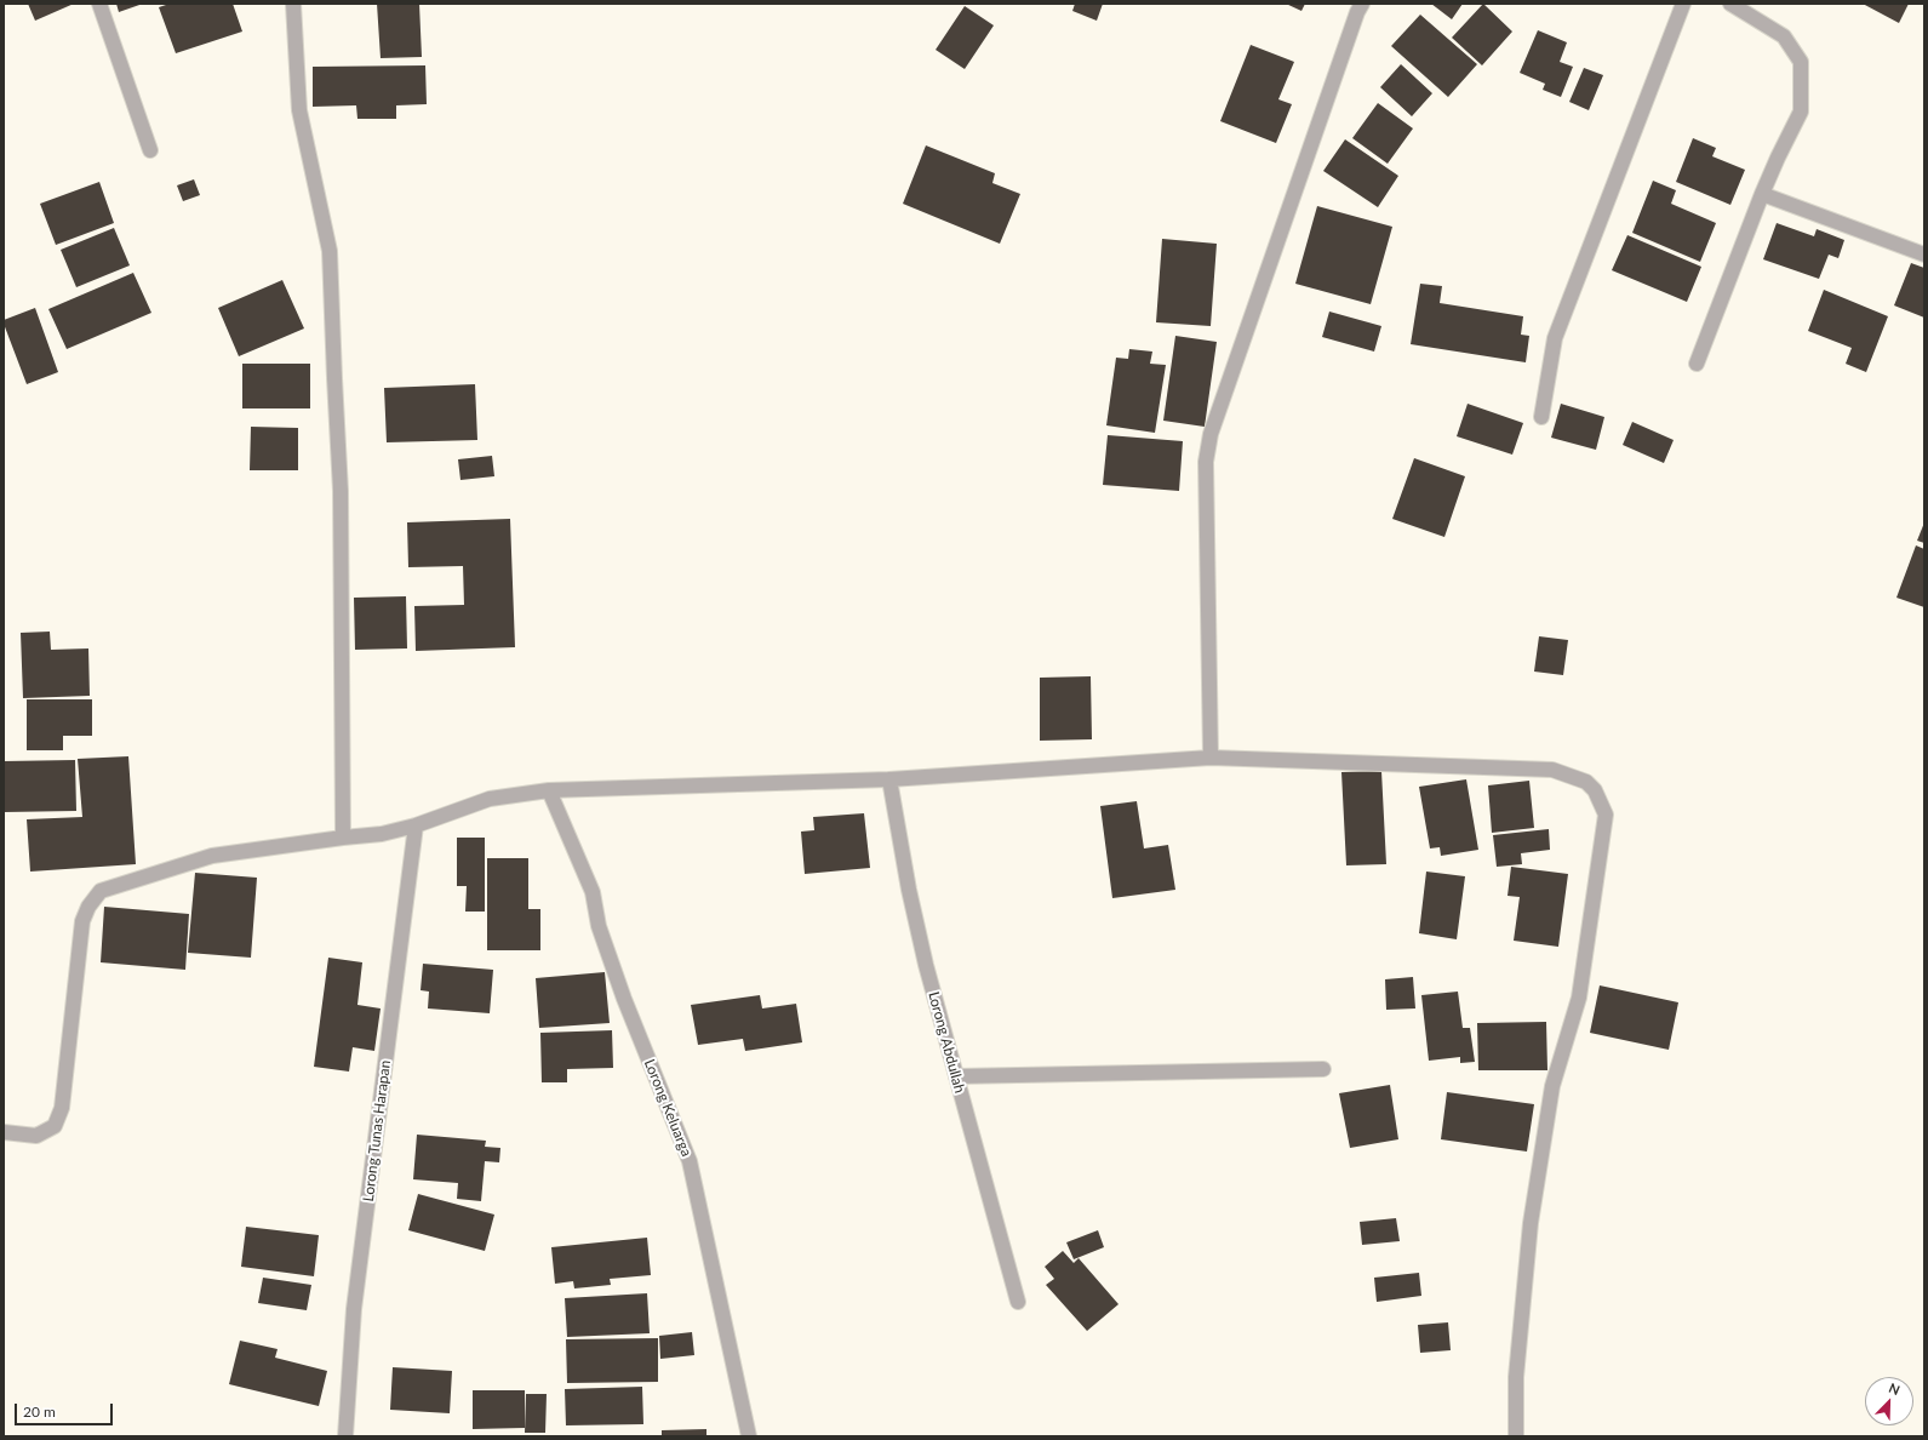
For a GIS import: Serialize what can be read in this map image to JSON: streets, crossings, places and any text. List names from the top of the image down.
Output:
{
  "streets": {
    "street": ["Lorong Abdullah", "Lorong Keluarga", "Lorong Tunas Harapan"]
  },
  "scale_bar": "20 m",
  "north": "top right"
}
